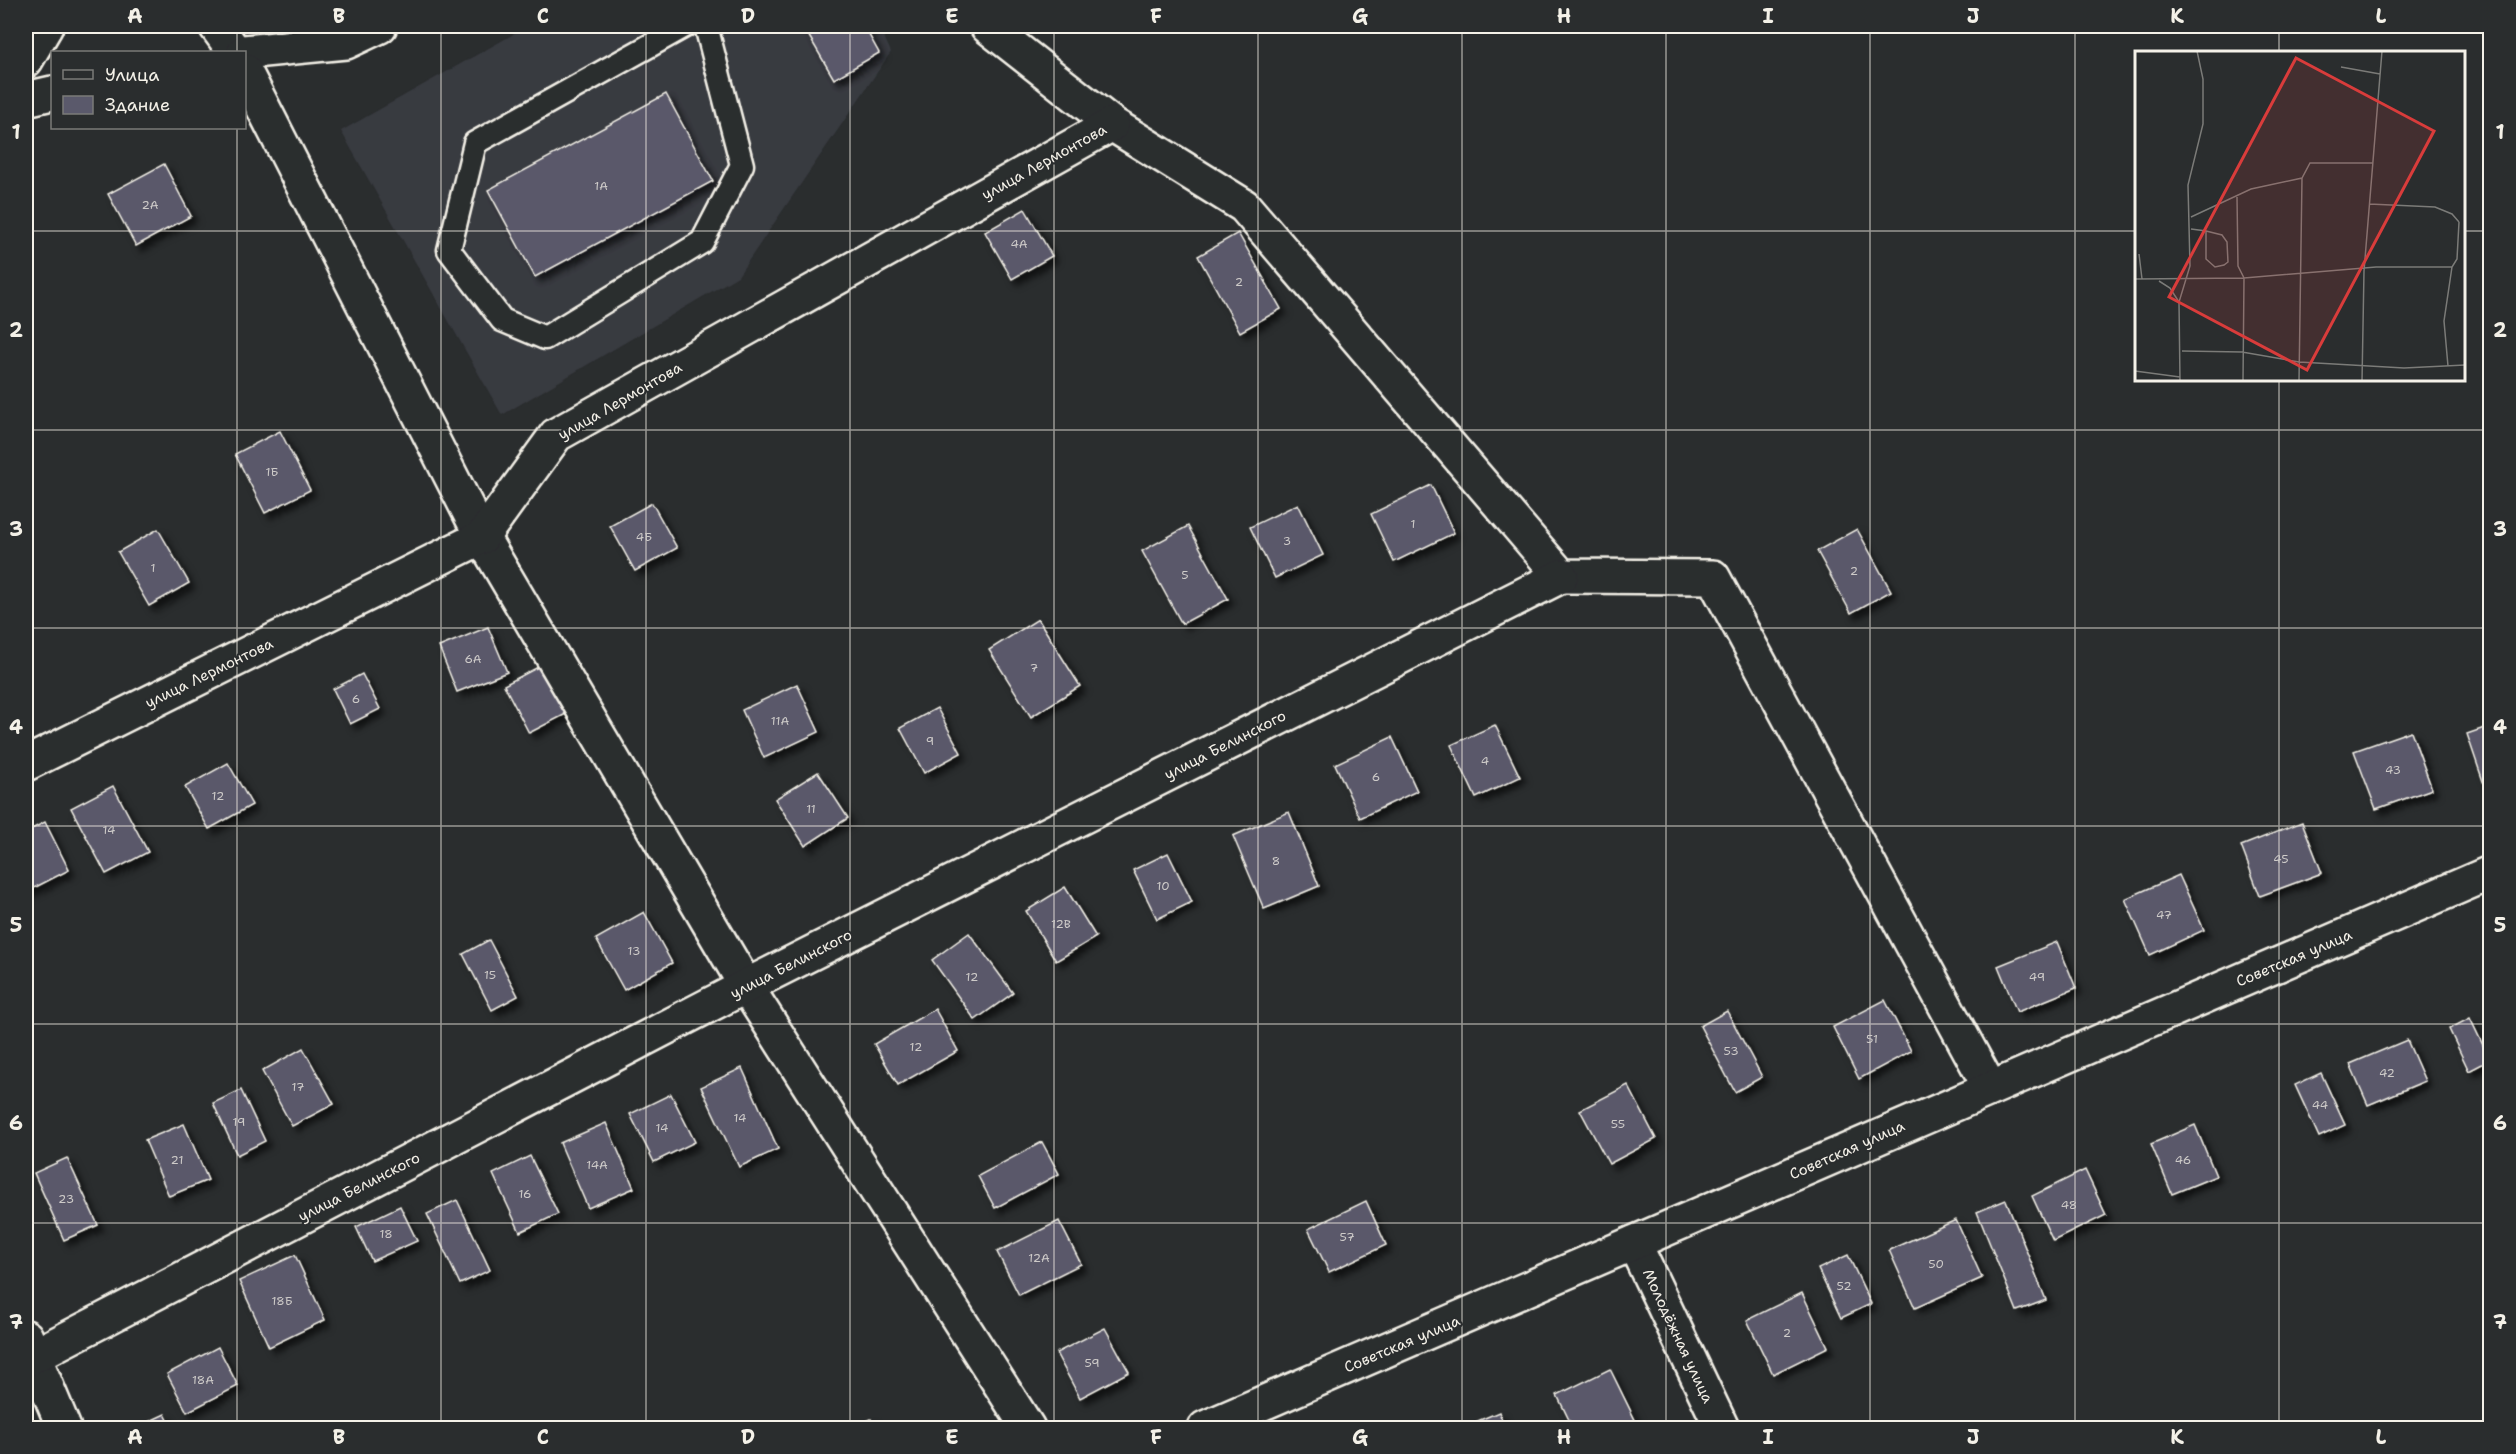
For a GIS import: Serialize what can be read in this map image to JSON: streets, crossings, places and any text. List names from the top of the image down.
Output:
{
  "streets": {
    "street": [
      "улица Лермонтова",
      "улица Белинского",
      "Советская улица",
      "Молодёжная улица"
    ]
  },
  "crossings": [
    ["Советская улица", "Молодёжная улица"]
  ],
  "house_numbers": [
    "1А",
    "2А",
    "4А",
    "2",
    "1Б",
    "1",
    "4Б",
    "3",
    "1",
    "2",
    "5",
    "6А",
    "7",
    "6",
    "11А",
    "9",
    "4",
    "43",
    "6",
    "12",
    "11",
    "14",
    "45",
    "8",
    "10",
    "47",
    "12В",
    "13",
    "15",
    "12",
    "49",
    "51",
    "12",
    "53",
    "42",
    "17",
    "44",
    "14",
    "19",
    "55",
    "14",
    "21",
    "46",
    "14А",
    "16",
    "23",
    "48",
    "18",
    "57",
    "12А",
    "50",
    "52",
    "18Б",
    "2",
    "59",
    "18А"
  ],
  "legend": ["Улица", "Здание"],
  "grid": {
    "columns": [
      "A",
      "B",
      "C",
      "D",
      "E",
      "F",
      "G",
      "H",
      "I",
      "J",
      "K",
      "L"
    ],
    "rows": [
      "1",
      "2",
      "3",
      "4",
      "5",
      "6",
      "7"
    ]
  }
}
